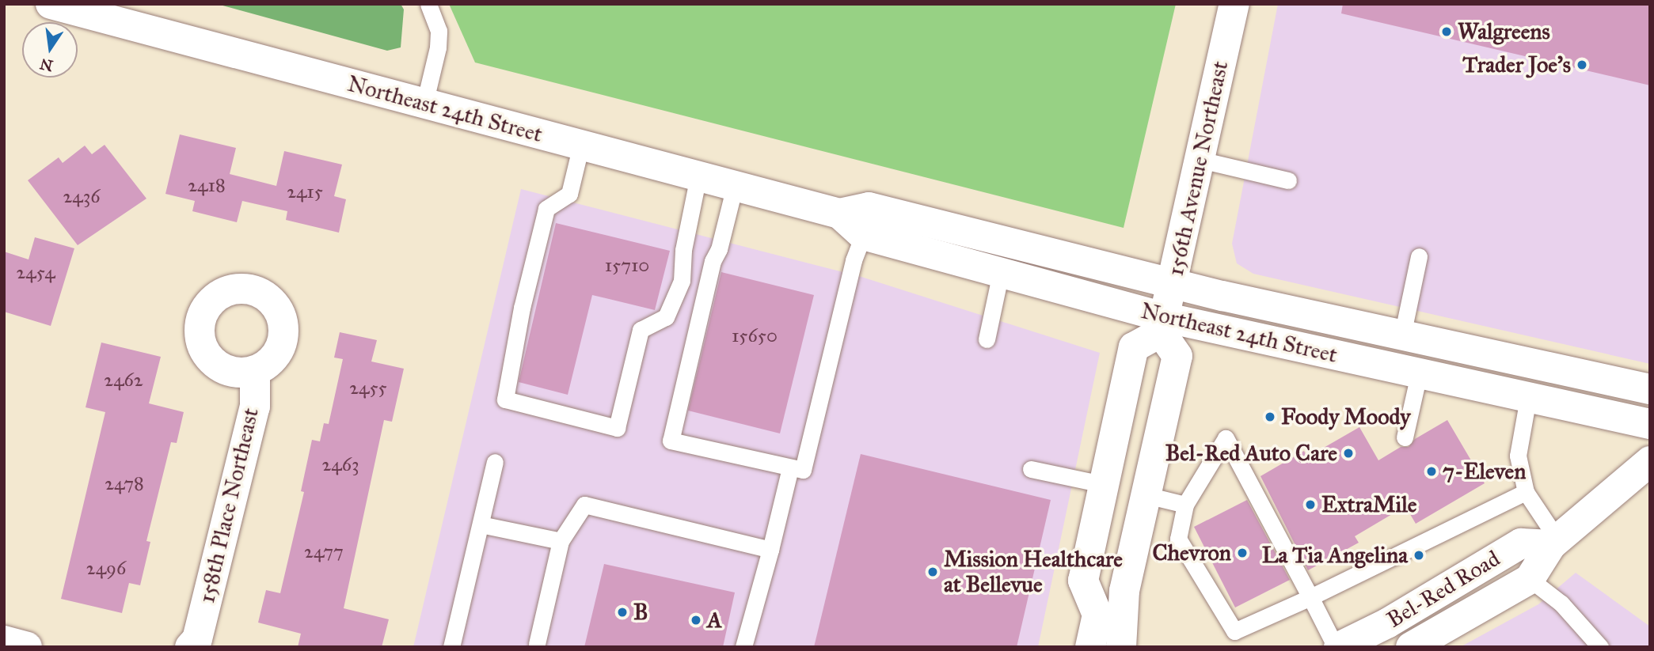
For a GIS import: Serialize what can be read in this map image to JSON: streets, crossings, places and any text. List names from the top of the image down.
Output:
{
  "streets": {
    "main road": [
      "Northeast 24th Street",
      "156th Avenue Northeast",
      "158th Place Northeast",
      "Bel-Red Road"
    ]
  },
  "crossings": [
    ["Northeast 24th Street", "156th Avenue Northeast"]
  ],
  "places": [
    "Walgreens",
    "Trader Joe's",
    "Foody Moody",
    "Bel-Red Auto Care",
    "7-Eleven",
    "ExtraMile",
    "Chevron",
    "La Tia Angelina",
    "Mission Healthcare at Bellevue",
    "B",
    "A"
  ],
  "house_numbers": [
    "2418",
    "2415",
    "2436",
    "15710",
    "2454",
    "15650",
    "2462",
    "2455",
    "2463",
    "2478",
    "2477",
    "2496"
  ],
  "north": "bottom"
}
